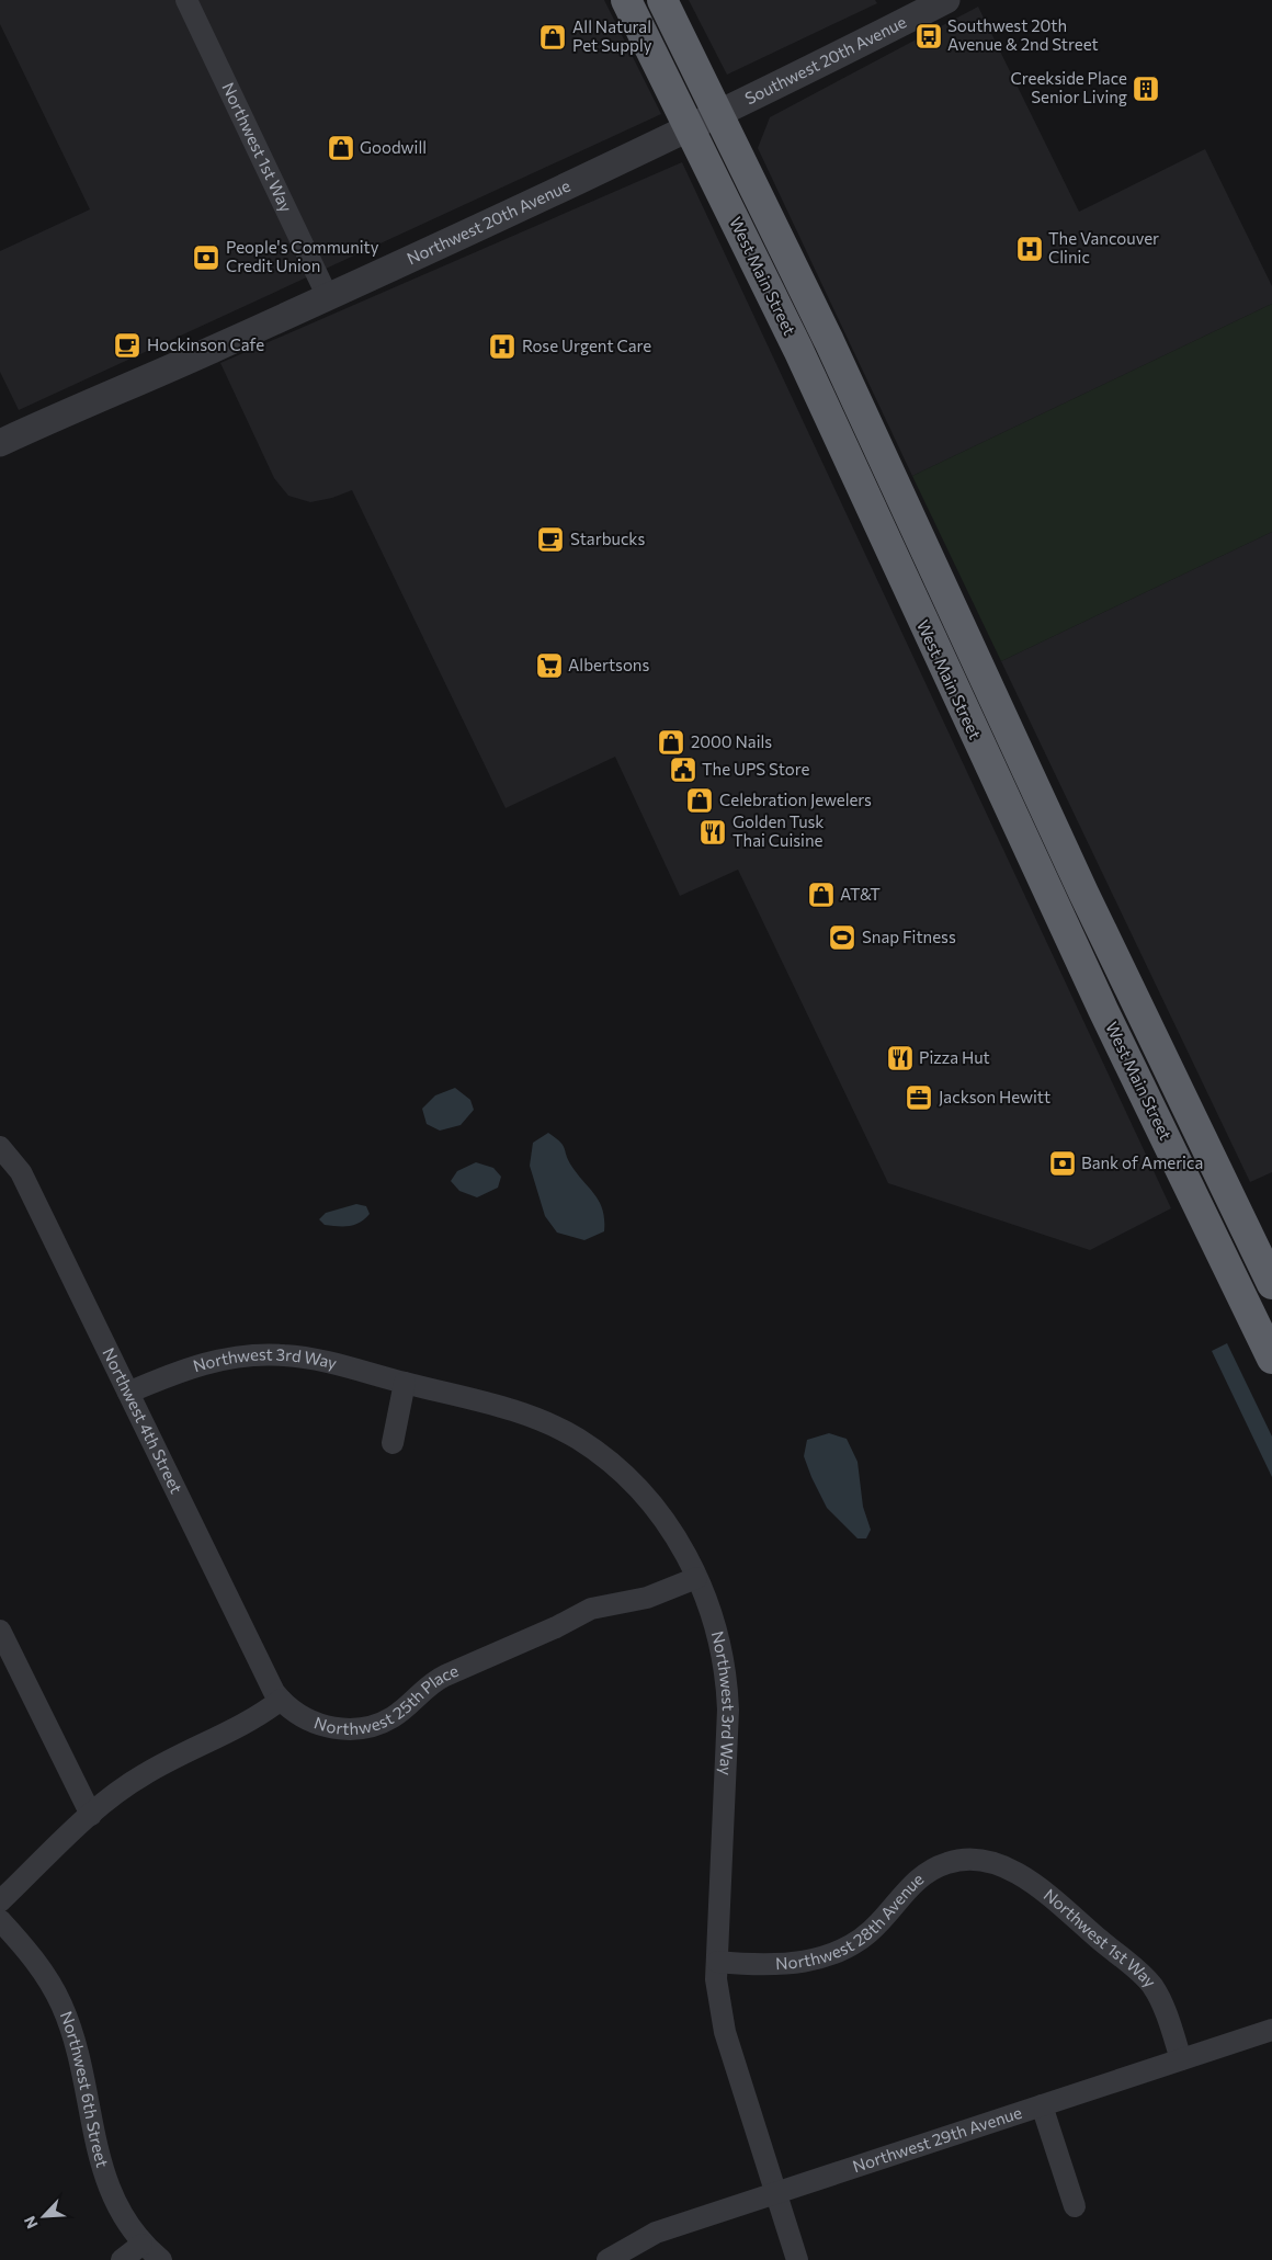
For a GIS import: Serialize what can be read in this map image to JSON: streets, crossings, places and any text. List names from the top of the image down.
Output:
{
  "streets": {
    "highway": ["West Main Street"],
    "street": [
      "Southwest 20th Avenue",
      "Northwest 1st Way",
      "Northwest 20th Avenue",
      "Northwest 3rd Way",
      "Northwest 4th Street",
      "Northwest 25th Place",
      "Northwest 28th Avenue",
      "Northwest 6th Street",
      "Northwest 29th Avenue"
    ]
  },
  "crossings": [
    ["Southwest 20th Avenue", "Northwest 20th Avenue"],
    ["Southwest 20th Avenue", "West Main Street"],
    ["Northwest 1st Way", "Northwest 20th Avenue"],
    ["Northwest 1st Way", "Northwest 28th Avenue"],
    ["Northwest 1st Way", "Northwest 29th Avenue"],
    ["Northwest 20th Avenue", "West Main Street"],
    ["Northwest 3rd Way", "Northwest 4th Street"],
    ["Northwest 3rd Way", "Northwest 25th Place"],
    ["Northwest 3rd Way", "Northwest 28th Avenue"],
    ["Northwest 3rd Way", "Northwest 29th Avenue"],
    ["Northwest 4th Street", "Northwest 25th Place"]
  ],
  "places": {
    "bus stop": ["Southwest 20th Avenue & 2nd Street"],
    "shop": [
      "All Natural Pet Supply",
      "Goodwill",
      "2000 Nails",
      "Celebration Jewelers",
      "AT&T"
    ],
    "building": ["Creekside Place Senior Living"],
    "hospital": ["The Vancouver Clinic", "Rose Urgent Care"],
    "bank": ["People's Community Credit Union", "Bank of America"],
    "cafe": ["Hockinson Cafe", "Starbucks"],
    "supermarket": ["Albertsons"],
    "public building": ["The UPS Store"],
    "restaurant": ["Golden Tusk Thai Cuisine", "Pizza Hut"],
    "sports": ["Snap Fitness"],
    "office": ["Jackson Hewitt"]
  },
  "north": "bottom left"
}
